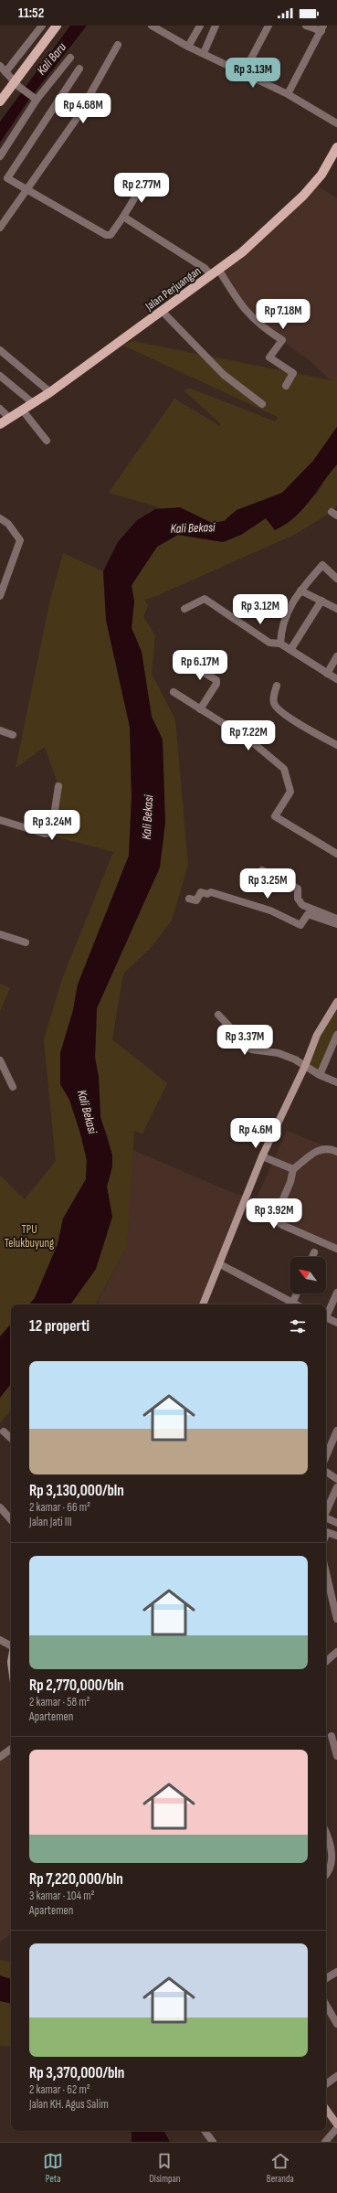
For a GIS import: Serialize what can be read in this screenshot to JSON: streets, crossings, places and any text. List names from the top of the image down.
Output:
{
  "streets": {
    "main road": ["Jalan Perjuangan"]
  },
  "water": ["Kali Baru", "Kali Bekasi"],
  "parks": ["TPU Telukbuyung"],
  "north": "top left",
  "page": {
    "status": "11:52",
    "price": [
      "Rp 3.13M",
      "Rp 4.68M",
      "Rp 2.77M",
      "Rp 7.18M",
      "Rp 3.12M",
      "Rp 6.17M",
      "Rp 7.22M",
      "Rp 3.24M",
      "Rp 3.25M",
      "Rp 3.37M",
      "Rp 4.6M",
      "Rp 3.92M"
    ],
    "heading": "12 properti",
    "list": [
      {
        "name": "Rp 3,130,000/bln",
        "note": "2 kamar · 66 m² · Jalan Jati III"
      },
      {
        "name": "Rp 2,770,000/bln",
        "note": "2 kamar · 58 m² · Apartemen"
      },
      {
        "name": "Rp 7,220,000/bln",
        "note": "3 kamar · 104 m² · Apartemen"
      },
      {
        "name": "Rp 3,370,000/bln",
        "note": "2 kamar · 62 m² · Jalan KH. Agus Salim"
      }
    ],
    "tabs": ["Peta", "Disimpan", "Beranda"]
  }
}
